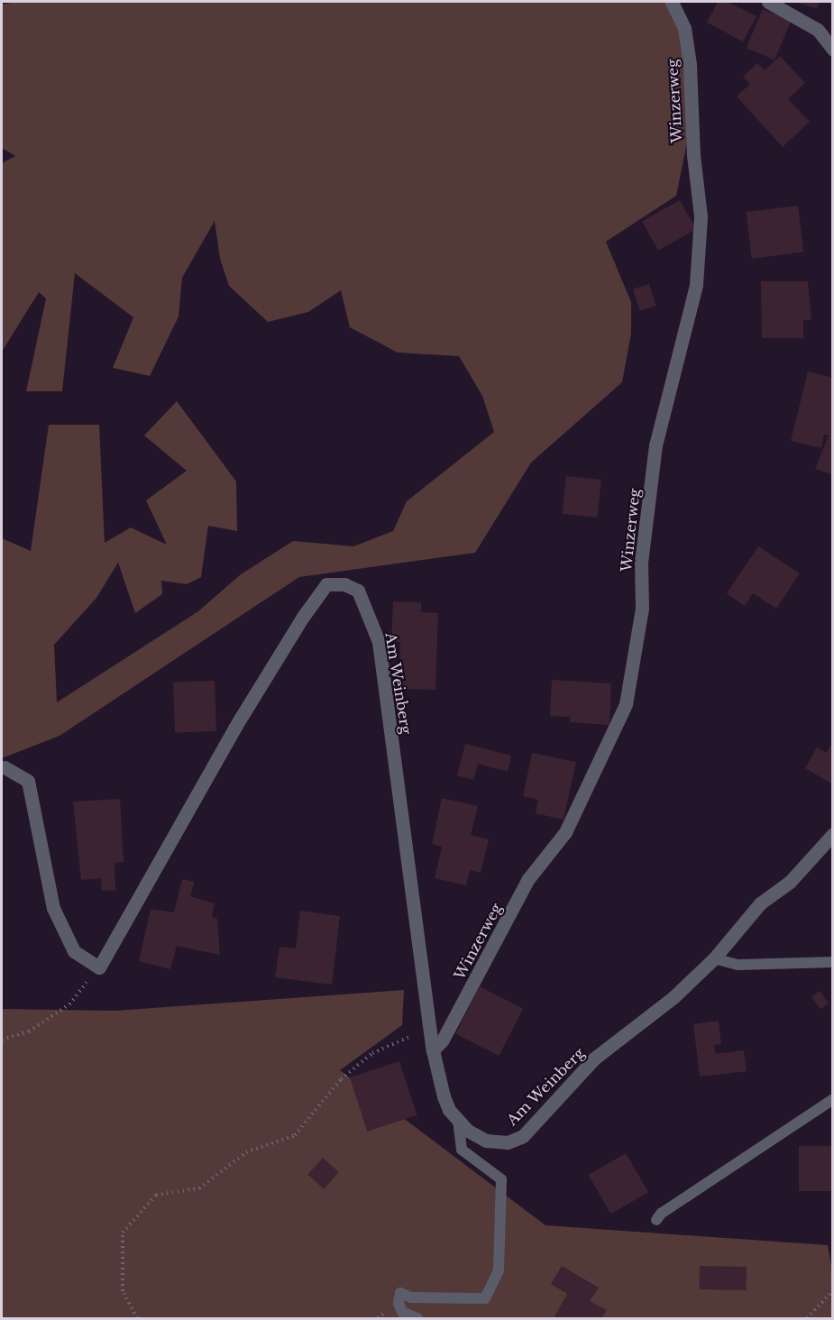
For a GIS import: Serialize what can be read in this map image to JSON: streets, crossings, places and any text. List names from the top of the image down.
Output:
{
  "streets": {
    "street": ["Winzerweg", "Am Weinberg"]
  },
  "crossings": [
    ["Winzerweg", "Am Weinberg"]
  ]
}
